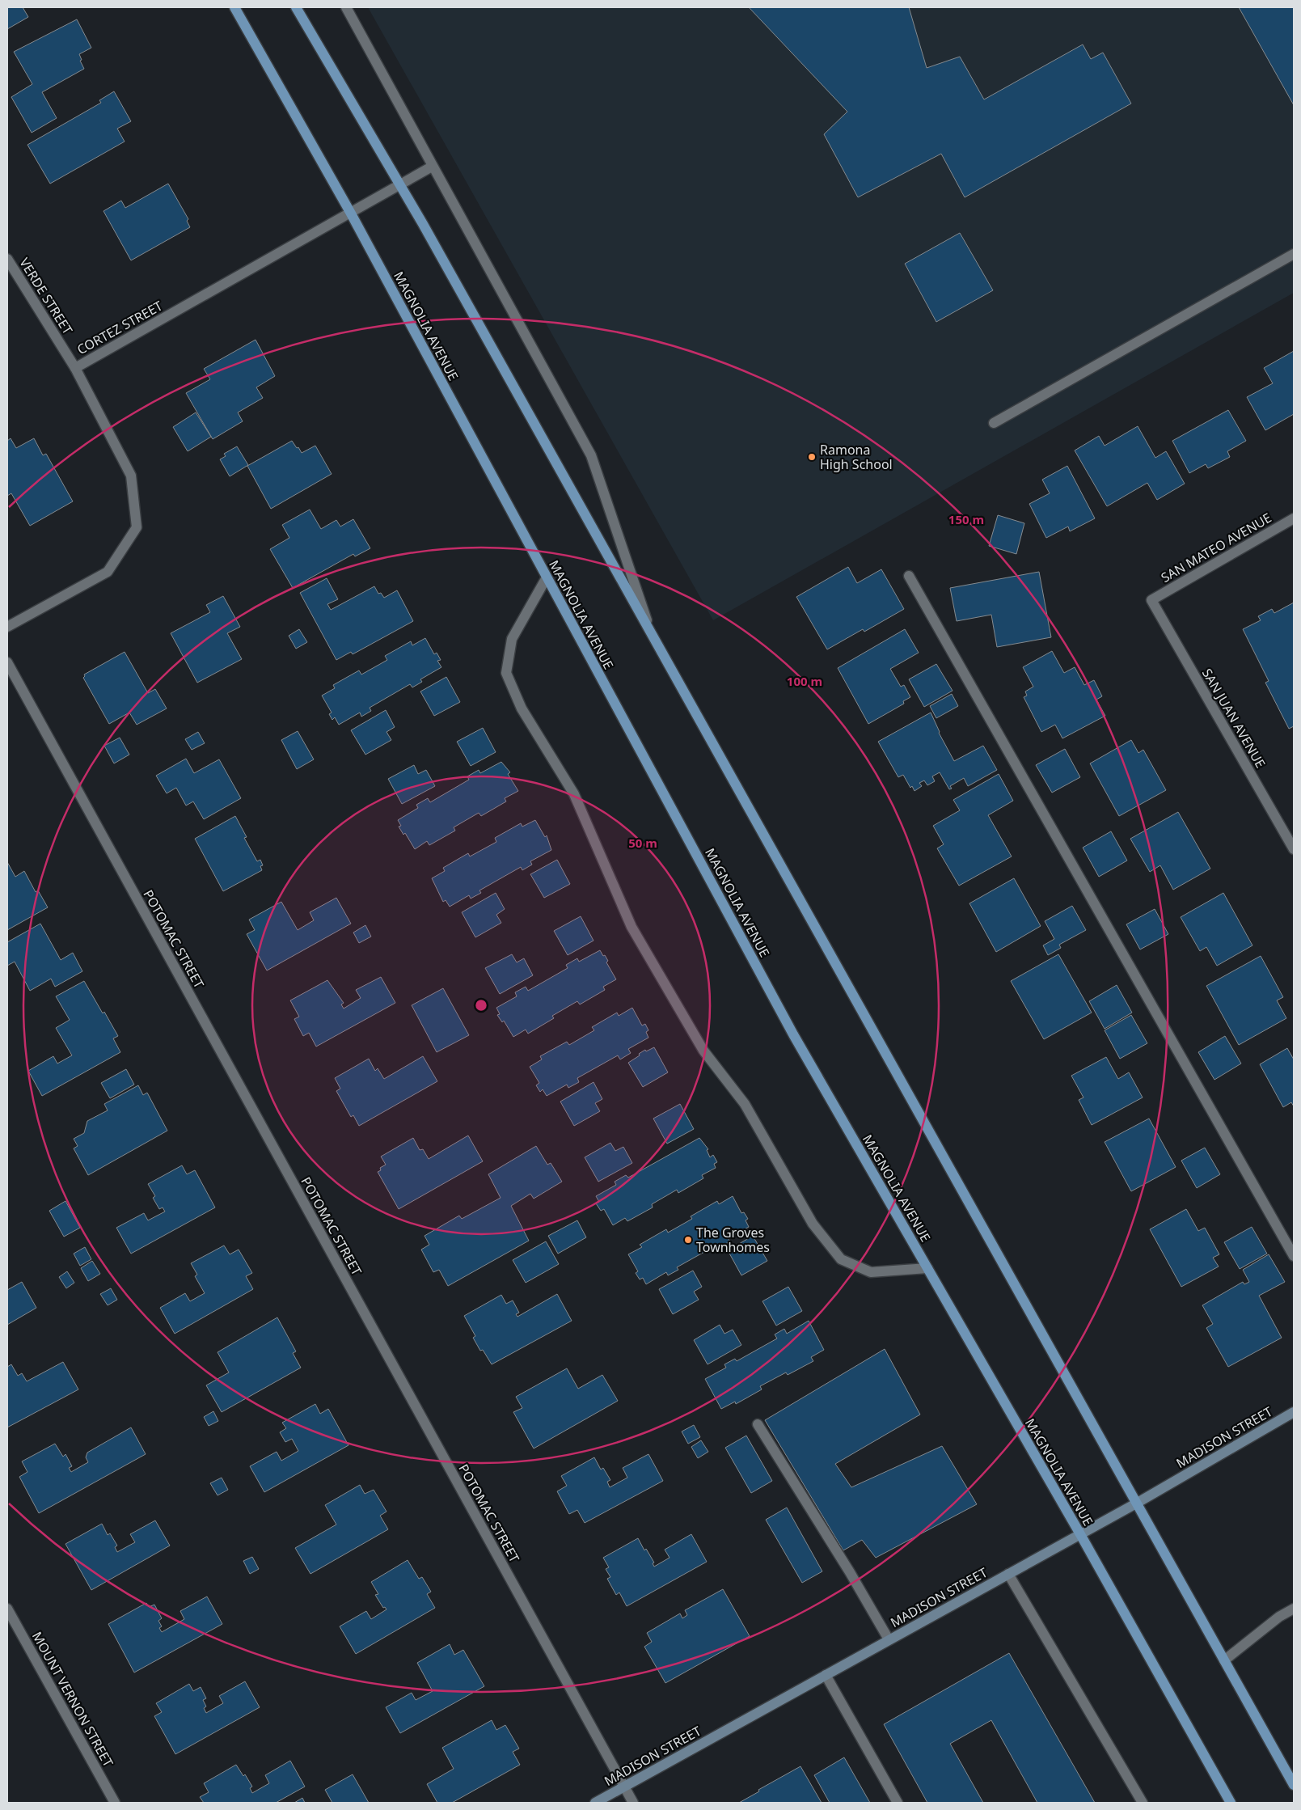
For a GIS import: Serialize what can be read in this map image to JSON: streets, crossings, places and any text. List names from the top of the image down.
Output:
{
  "streets": {
    "main road": ["MAGNOLIA AVENUE", "MADISON STREET"],
    "street": [
      "VERDE STREET",
      "CORTEZ STREET",
      "SAN MATEO AVENUE",
      "SAN JUAN AVENUE",
      "POTOMAC STREET",
      "MOUNT VERNON STREET"
    ]
  },
  "crossings": [
    ["VERDE STREET", "CORTEZ STREET"],
    ["MAGNOLIA AVENUE", "CORTEZ STREET"],
    ["MAGNOLIA AVENUE", "MADISON STREET"],
    ["SAN MATEO AVENUE", "SAN JUAN AVENUE"],
    ["POTOMAC STREET", "MADISON STREET"]
  ],
  "places": ["Ramona High School", "The Groves Townhomes"],
  "rings": ["150 m", "100 m", "50 m"]
}
